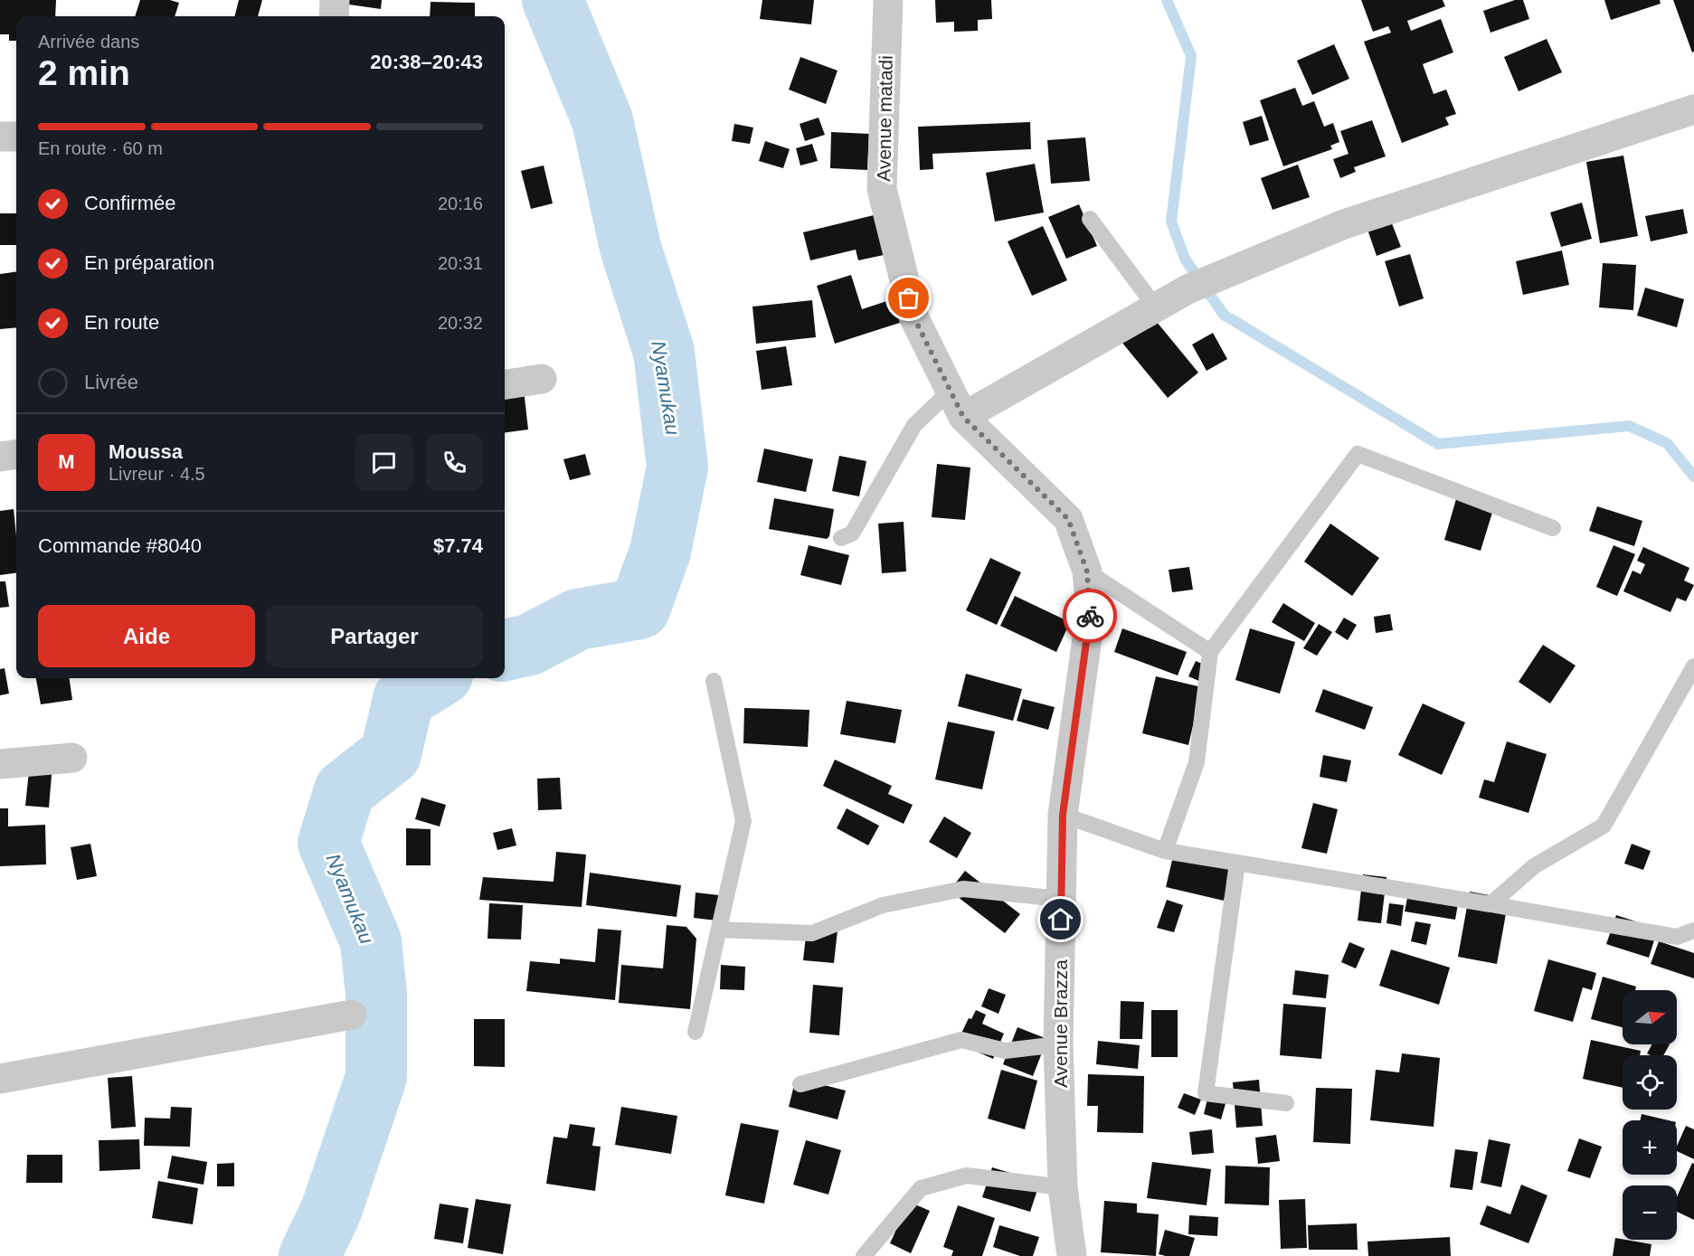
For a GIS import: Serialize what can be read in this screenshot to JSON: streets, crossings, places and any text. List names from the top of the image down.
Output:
{
  "streets": {
    "street": ["Avenue matadi", "Avenue Brazza"]
  },
  "crossings": [
    ["Avenue matadi", "Avenue Brazza"]
  ],
  "water": ["Nyamukau"],
  "north": "right",
  "page": {
    "heading": ["2 min", "Arrivée dans", "20:38–20:43"],
    "panel": [
      "Moussa",
      "Livreur · 4.5",
      "Commande #8040",
      "$7.74"
    ],
    "bar": "En route · 60 m",
    "list": [
      ["Confirmée", "20:16"],
      ["En préparation", "20:31"],
      ["En route", "20:32"],
      "Livrée"
    ],
    "round": "M",
    "buttons": ["Aide", "Partager"],
    "map_buttons": ["+", "−"]
  }
}
